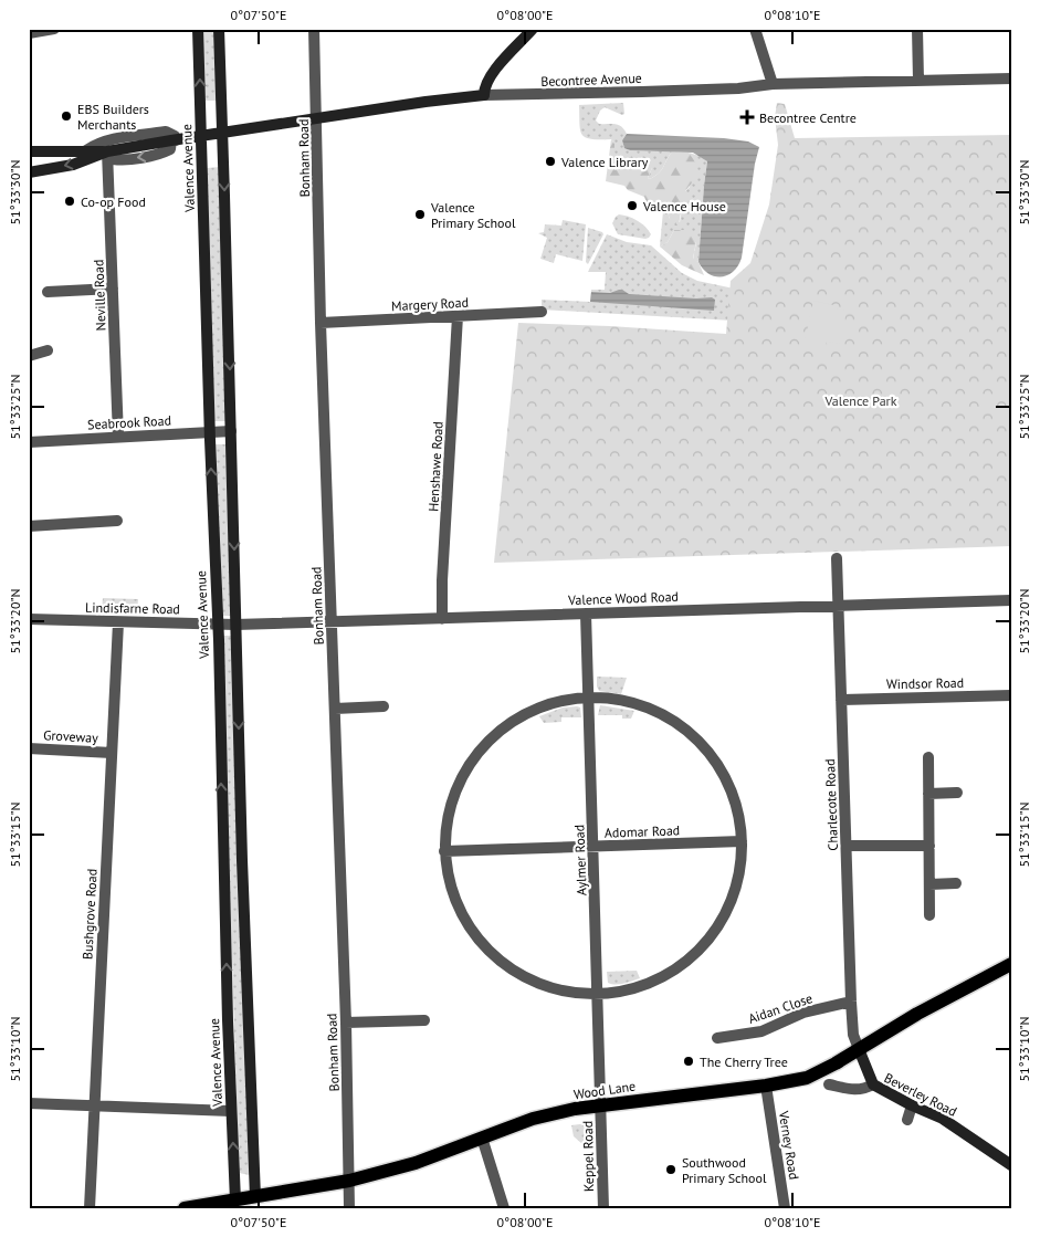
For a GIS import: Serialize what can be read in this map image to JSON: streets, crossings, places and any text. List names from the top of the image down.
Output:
{
  "streets": {
    "main road": ["Wood Lane"],
    "street": [
      "Becontree Avenue",
      "Bonham Road",
      "Valence Avenue",
      "Neville Road",
      "Margery Road",
      "Seabrook Road",
      "Henshawe Road",
      "Valence Wood Road",
      "Lindisfarne Road",
      "Windsor Road",
      "Groveway",
      "Charlecote Road",
      "Adomar Road",
      "Aylmer Road",
      "Bushgrove Road",
      "Aidan Close",
      "Beverley Road",
      "Verney Road",
      "Keppel Road"
    ]
  },
  "crossings": [
    ["Becontree Avenue", "Bonham Road"],
    ["Becontree Avenue", "Valence Avenue"],
    ["Becontree Avenue", "Neville Road"],
    ["Bonham Road", "Margery Road"],
    ["Bonham Road", "Valence Wood Road"],
    ["Bonham Road", "Wood Lane"],
    ["Valence Avenue", "Seabrook Road"],
    ["Valence Avenue", "Lindisfarne Road"],
    ["Valence Avenue", "Wood Lane"],
    ["Neville Road", "Seabrook Road"],
    ["Margery Road", "Henshawe Road"],
    ["Henshawe Road", "Valence Wood Road"],
    ["Valence Wood Road", "Lindisfarne Road"],
    ["Valence Wood Road", "Charlecote Road"],
    ["Valence Wood Road", "Aylmer Road"],
    ["Lindisfarne Road", "Bushgrove Road"],
    ["Windsor Road", "Charlecote Road"],
    ["Groveway", "Bushgrove Road"],
    ["Charlecote Road", "Aidan Close"],
    ["Charlecote Road", "Wood Lane"],
    ["Charlecote Road", "Beverley Road"],
    ["Adomar Road", "Aylmer Road"],
    ["Aylmer Road", "Wood Lane"],
    ["Aylmer Road", "Keppel Road"],
    ["Wood Lane", "Beverley Road"],
    ["Wood Lane", "Verney Road"],
    ["Wood Lane", "Keppel Road"]
  ],
  "parks": ["Valence Park"],
  "places": {
    "other": [
      "EBS Builders Merchants",
      "Valence Library",
      "Co-op Food",
      "Valence House",
      "Valence Primary School",
      "The Cherry Tree",
      "Southwood Primary School"
    ],
    "health": ["Becontree Centre"]
  },
  "coordinates": [
    "0°07'50\"E",
    "0°08'00\"E",
    "0°08'10\"E",
    "51°33'30\"N",
    "51°33'25\"N",
    "51°33'20\"N",
    "51°33'15\"N",
    "51°33'10\"N"
  ]
}
